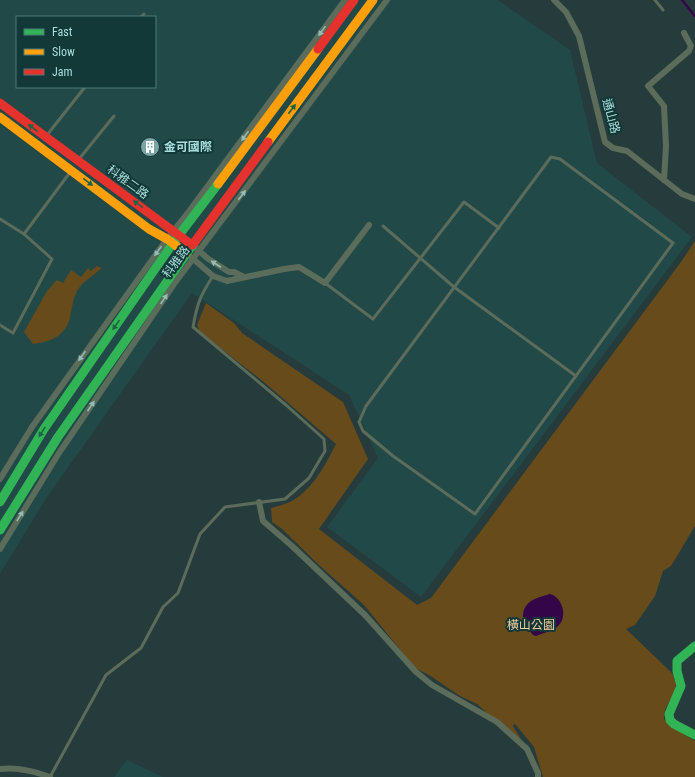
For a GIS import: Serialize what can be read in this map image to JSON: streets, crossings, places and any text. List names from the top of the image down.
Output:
{
  "streets": {
    "street": ["通山路", "科雅二路", "科雅路"]
  },
  "crossings": [
    ["科雅二路", "科雅路"]
  ],
  "parks": ["橫山公園"],
  "places": {
    "building": ["金可國際"]
  },
  "legend": ["Fast", "Slow", "Jam"]
}
